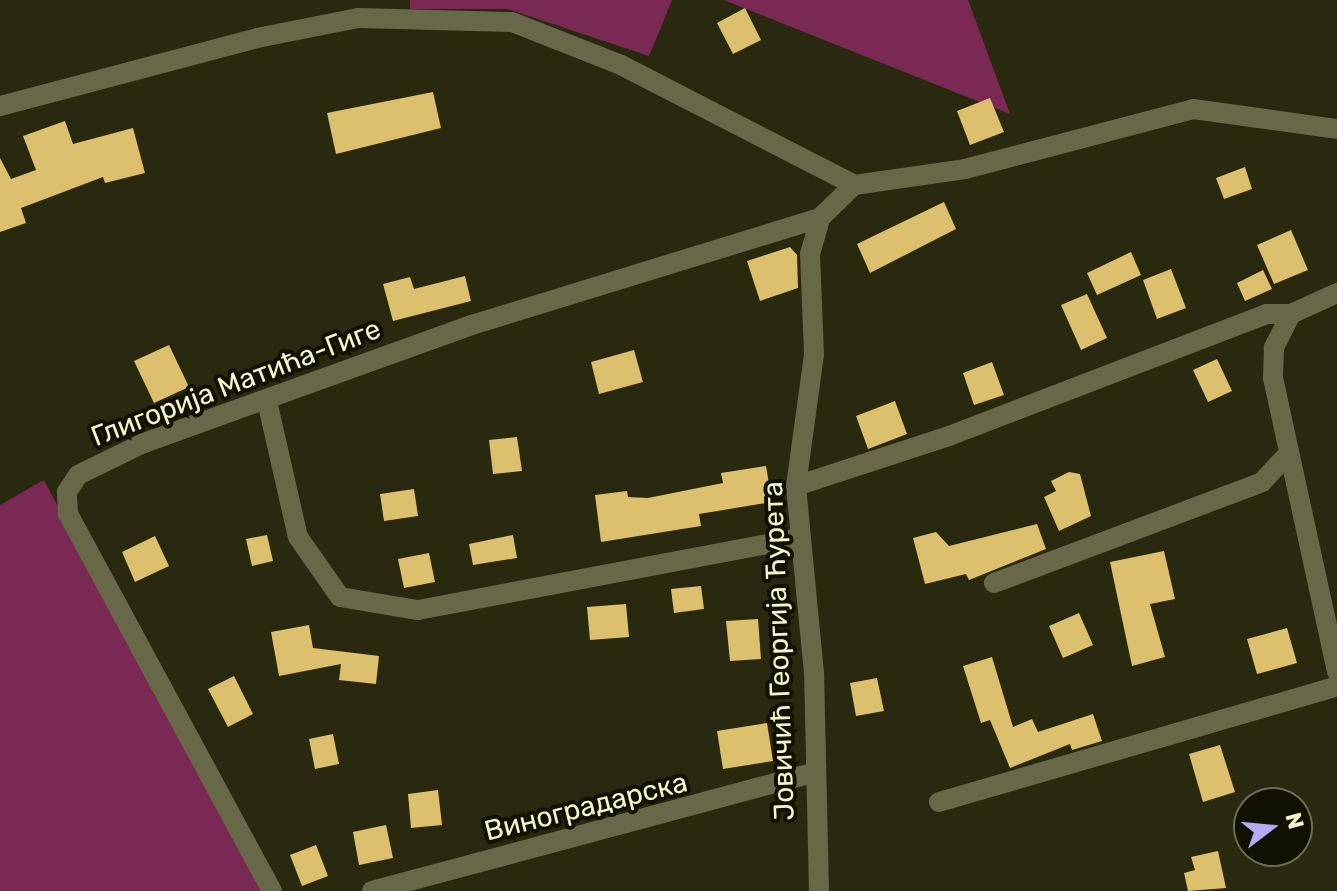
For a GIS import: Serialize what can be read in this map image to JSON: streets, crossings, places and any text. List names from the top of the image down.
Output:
{
  "streets": {
    "street": ["Глигорија Матића-Гиге", "Јовичић Георгија Ћурета", "Виноградарска"]
  },
  "crossings": [
    ["Глигорија Матића-Гиге", "Јовичић Георгија Ћурета"],
    ["Јовичић Георгија Ћурета", "Виноградарска"]
  ],
  "north": "right"
}
